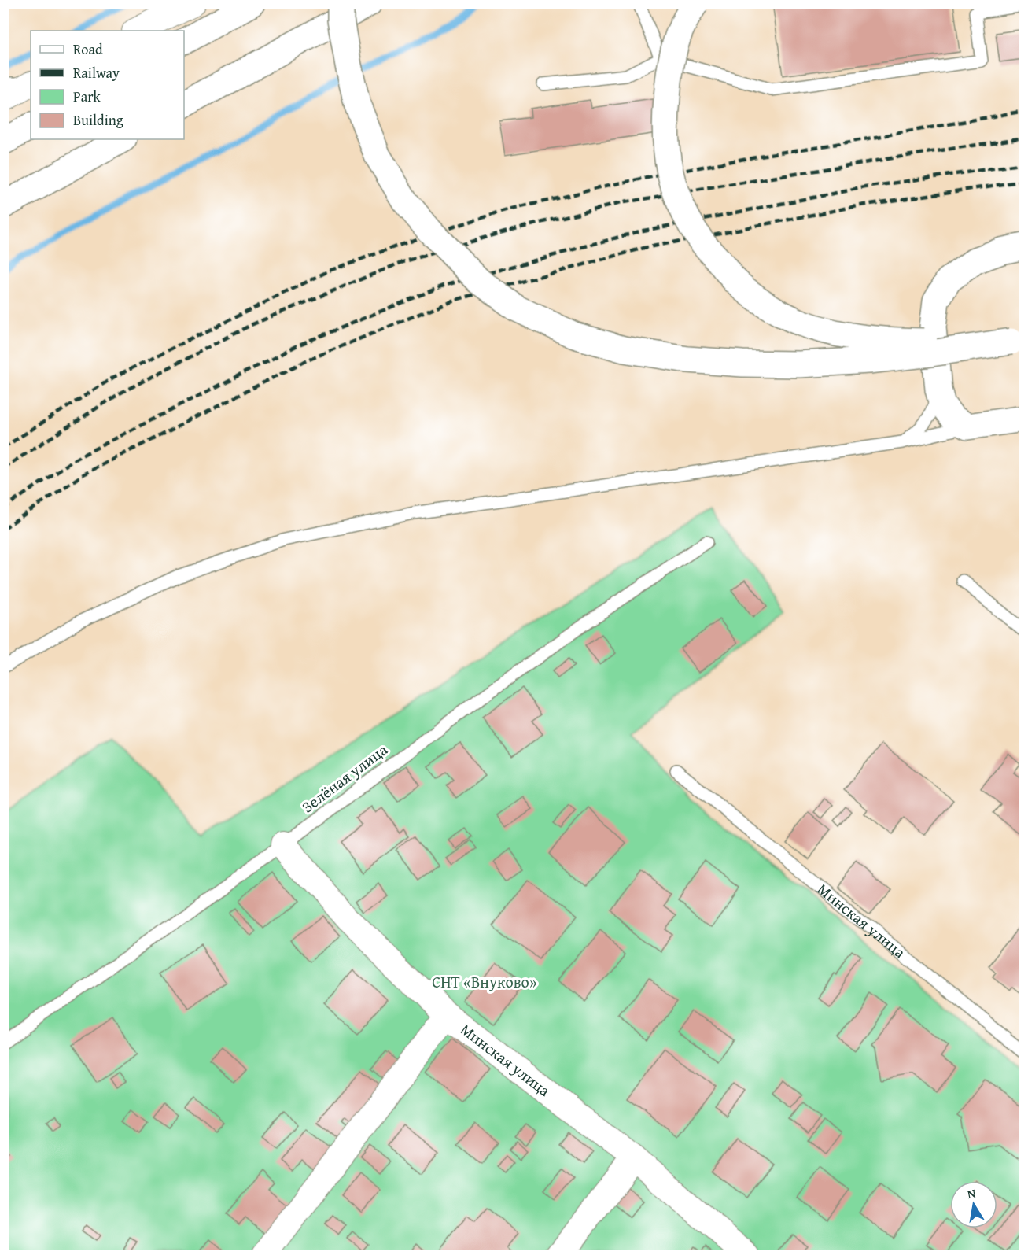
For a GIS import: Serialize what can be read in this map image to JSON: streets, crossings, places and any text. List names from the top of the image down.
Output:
{
  "streets": {
    "street": ["Минская улица"],
    "lane": ["Зелёная улица"]
  },
  "crossings": [
    ["Зелёная улица", "Минская улица"]
  ],
  "parks": ["СНТ «Внуково»"],
  "legend": [
    "Road",
    "Railway",
    "Park",
    "Building"
  ],
  "north": "top"
}
